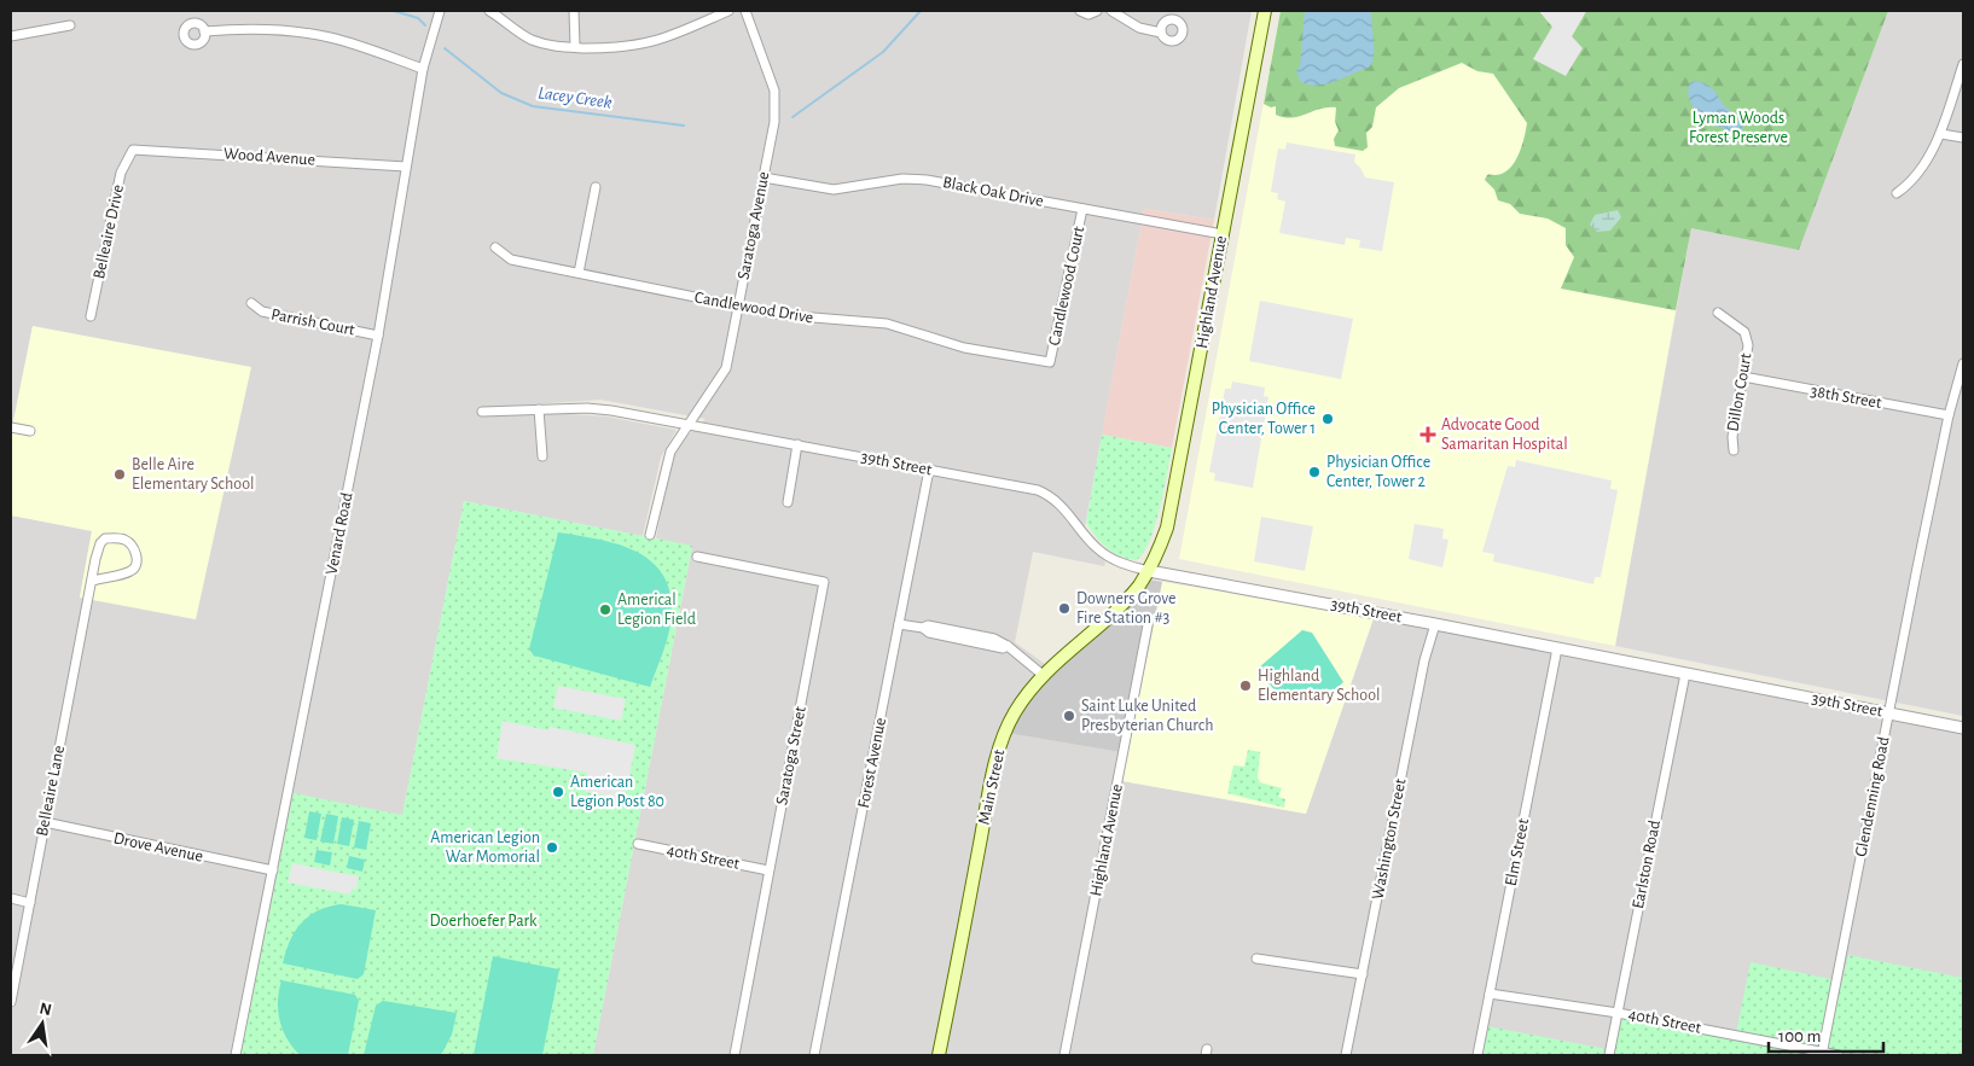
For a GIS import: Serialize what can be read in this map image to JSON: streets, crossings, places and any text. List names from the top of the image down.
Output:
{
  "streets": {
    "main road": ["Highland Avenue", "Main Street"],
    "street": [
      "Wood Avenue",
      "Black Oak Drive",
      "Saratoga Avenue",
      "Belleaire Drive",
      "Candlewood Court",
      "Candlewood Drive",
      "Parrish Court",
      "Dillon Court",
      "38th Street",
      "39th Street",
      "Venard Road",
      "Saratoga Street",
      "Forest Avenue",
      "Belleaire Lane",
      "Glendenning Road",
      "Washington Street",
      "Drove Avenue",
      "Elm Street",
      "40th Street",
      "Earlston Road"
    ]
  },
  "crossings": [
    ["Wood Avenue", "Belleaire Drive"],
    ["Wood Avenue", "Venard Road"],
    ["Black Oak Drive", "Saratoga Avenue"],
    ["Black Oak Drive", "Candlewood Court"],
    ["Black Oak Drive", "Highland Avenue"],
    ["Saratoga Avenue", "Candlewood Drive"],
    ["Saratoga Avenue", "39th Street"],
    ["Candlewood Court", "Candlewood Drive"],
    ["Highland Avenue", "39th Street"],
    ["Highland Avenue", "Main Street"],
    ["Parrish Court", "Venard Road"],
    ["Dillon Court", "38th Street"],
    ["38th Street", "Glendenning Road"],
    ["39th Street", "Forest Avenue"],
    ["39th Street", "Main Street"],
    ["39th Street", "Glendenning Road"],
    ["39th Street", "Washington Street"],
    ["39th Street", "Elm Street"],
    ["39th Street", "Earlston Road"],
    ["Venard Road", "Drove Avenue"],
    ["Saratoga Street", "40th Street"],
    ["Belleaire Lane", "Drove Avenue"],
    ["Glendenning Road", "40th Street"],
    ["Elm Street", "40th Street"],
    ["40th Street", "Earlston Road"]
  ],
  "water": ["Lacey Creek"],
  "parks": ["Lyman Woods Forest Preserve", "Doerhoefer Park"],
  "places": {
    "other": [
      "Physician Office Center, Tower 1",
      "Physician Office Center, Tower 2",
      "Belle Aire Elementary School",
      "Downers Grove Fire Station #3",
      "Americal Legion Field",
      "Highland Elementary School",
      "Saint Luke United Presbyterian Church",
      "American Legion Post 80",
      "American Legion War Momorial"
    ],
    "health": ["Advocate Good Samaritan Hospital"]
  },
  "scale_bar": "100 m",
  "north": "top"
}
